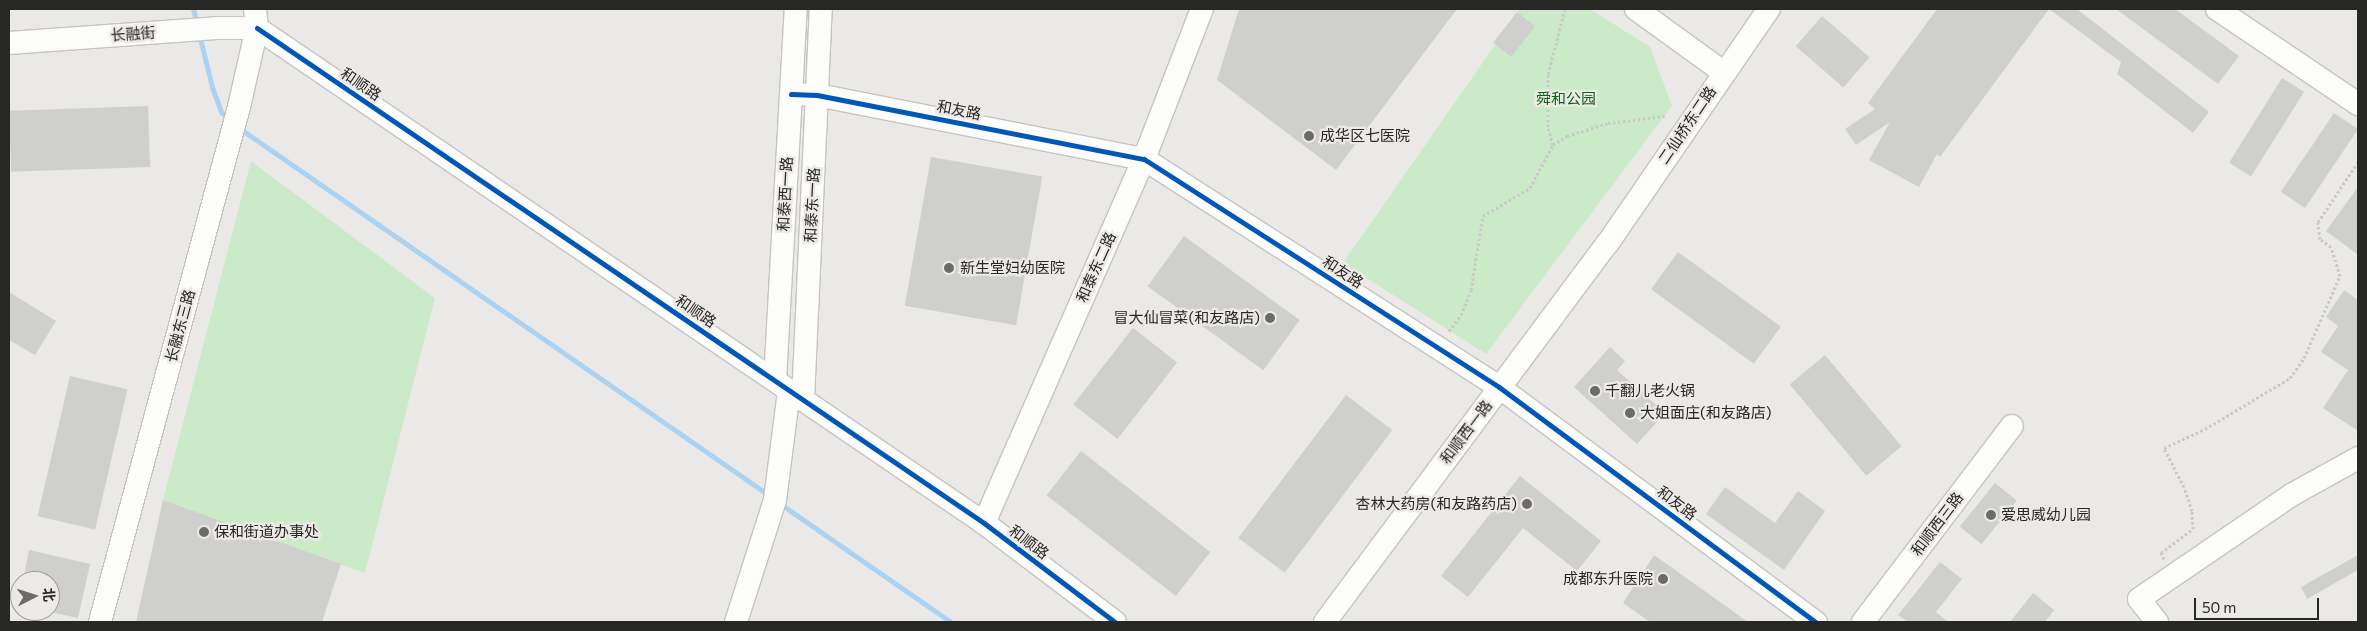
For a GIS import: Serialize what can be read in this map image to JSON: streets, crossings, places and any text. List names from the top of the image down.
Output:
{
  "streets": {
    "street": [
      "长融街",
      "和顺路",
      "和友路",
      "二仙桥东二路",
      "和泰西一路",
      "和泰东一路",
      "和泰东二路",
      "长融东三路",
      "和顺西一路",
      "和顺西三路"
    ]
  },
  "crossings": [
    ["长融街", "和顺路"],
    ["长融街", "长融东三路"],
    ["和顺路", "和泰西一路"],
    ["和顺路", "和泰东一路"],
    ["和顺路", "和泰东二路"],
    ["和顺路", "长融东三路"],
    ["和友路", "和泰西一路"],
    ["和友路", "和泰东一路"],
    ["和友路", "和泰东二路"],
    ["和友路", "和顺西一路"],
    ["二仙桥东二路", "和顺西一路"],
    ["和泰西一路", "和泰东一路"]
  ],
  "parks": ["舜和公园"],
  "places": [
    "成华区七医院",
    "新生堂妇幼医院",
    "冒大仙冒菜(和友路店)",
    "千翻儿老火锅",
    "大姐面庄(和友路店)",
    "杏林大药房(和友路药店)",
    "爱思威幼儿园",
    "保和街道办事处",
    "成都东升医院"
  ],
  "scale_bar": "50 m",
  "north": "right"
}
